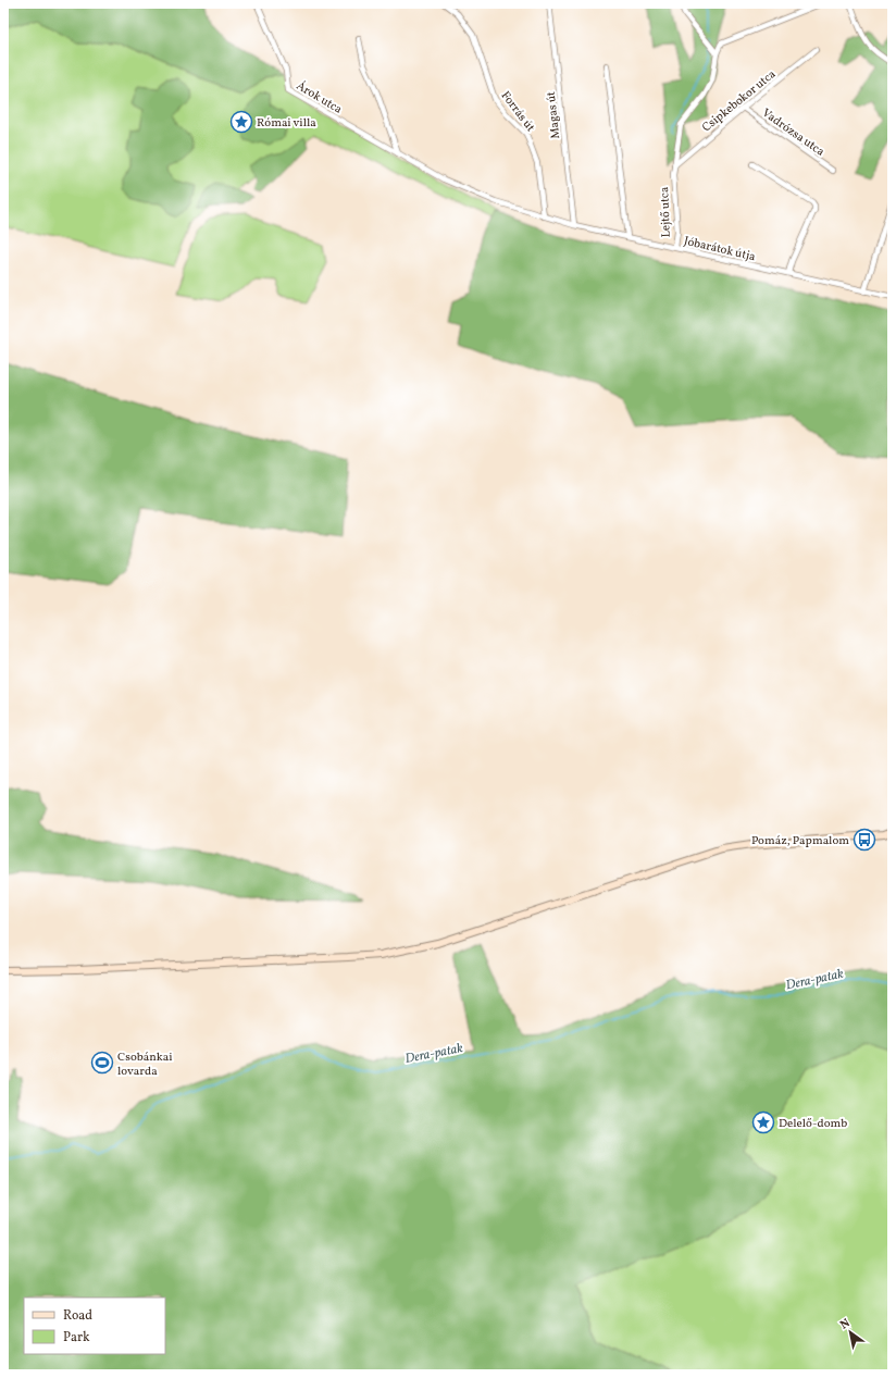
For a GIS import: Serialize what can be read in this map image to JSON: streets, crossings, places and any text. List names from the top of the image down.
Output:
{
  "streets": {
    "street": [
      "Árok utca",
      "Csipkebokor utca",
      "Forrás út",
      "Magas út",
      "Vadrózsa utca",
      "Lejtő utca",
      "Jóbarátok útja"
    ]
  },
  "crossings": [
    ["Árok utca", "Jóbarátok útja"],
    ["Csipkebokor utca", "Vadrózsa utca"],
    ["Csipkebokor utca", "Lejtő utca"],
    ["Forrás út", "Jóbarátok útja"],
    ["Magas út", "Jóbarátok útja"],
    ["Lejtő utca", "Jóbarátok útja"]
  ],
  "water": ["Dera-patak"],
  "places": {
    "place": ["Római villa", "Delelő-domb"],
    "bus stop": ["Pomáz, Papmalom"],
    "sports": ["Csobánkai lovarda"]
  },
  "legend": ["Road", "Park"],
  "north": "top left"
}
